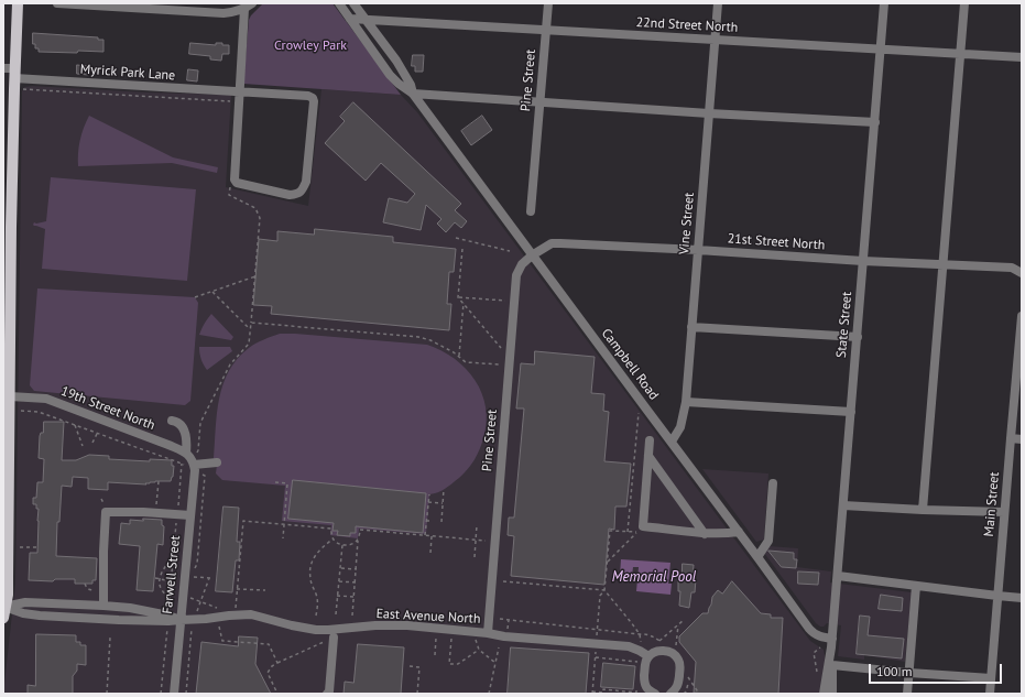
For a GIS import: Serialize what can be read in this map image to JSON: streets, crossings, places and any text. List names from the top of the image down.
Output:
{
  "streets": {
    "street": [
      "22nd Street North",
      "Myrick Park Lane",
      "Pine Street",
      "Vine Street",
      "21st Street North",
      "State Street",
      "Campbell Road",
      "19th Street North",
      "Main Street",
      "Farwell Street",
      "East Avenue North"
    ]
  },
  "crossings": [
    ["22nd Street North", "Pine Street"],
    ["22nd Street North", "Vine Street"],
    ["22nd Street North", "State Street"],
    ["22nd Street North", "Campbell Road"],
    ["Pine Street", "21st Street North"],
    ["Pine Street", "Campbell Road"],
    ["Pine Street", "East Avenue North"],
    ["Vine Street", "21st Street North"],
    ["Vine Street", "Campbell Road"],
    ["21st Street North", "State Street"],
    ["21st Street North", "Campbell Road"],
    ["State Street", "Campbell Road"],
    ["19th Street North", "Farwell Street"],
    ["Farwell Street", "East Avenue North"]
  ],
  "water": ["Memorial Pool"],
  "parks": ["Crowley Park"],
  "scale_bar": "100 m"
}
